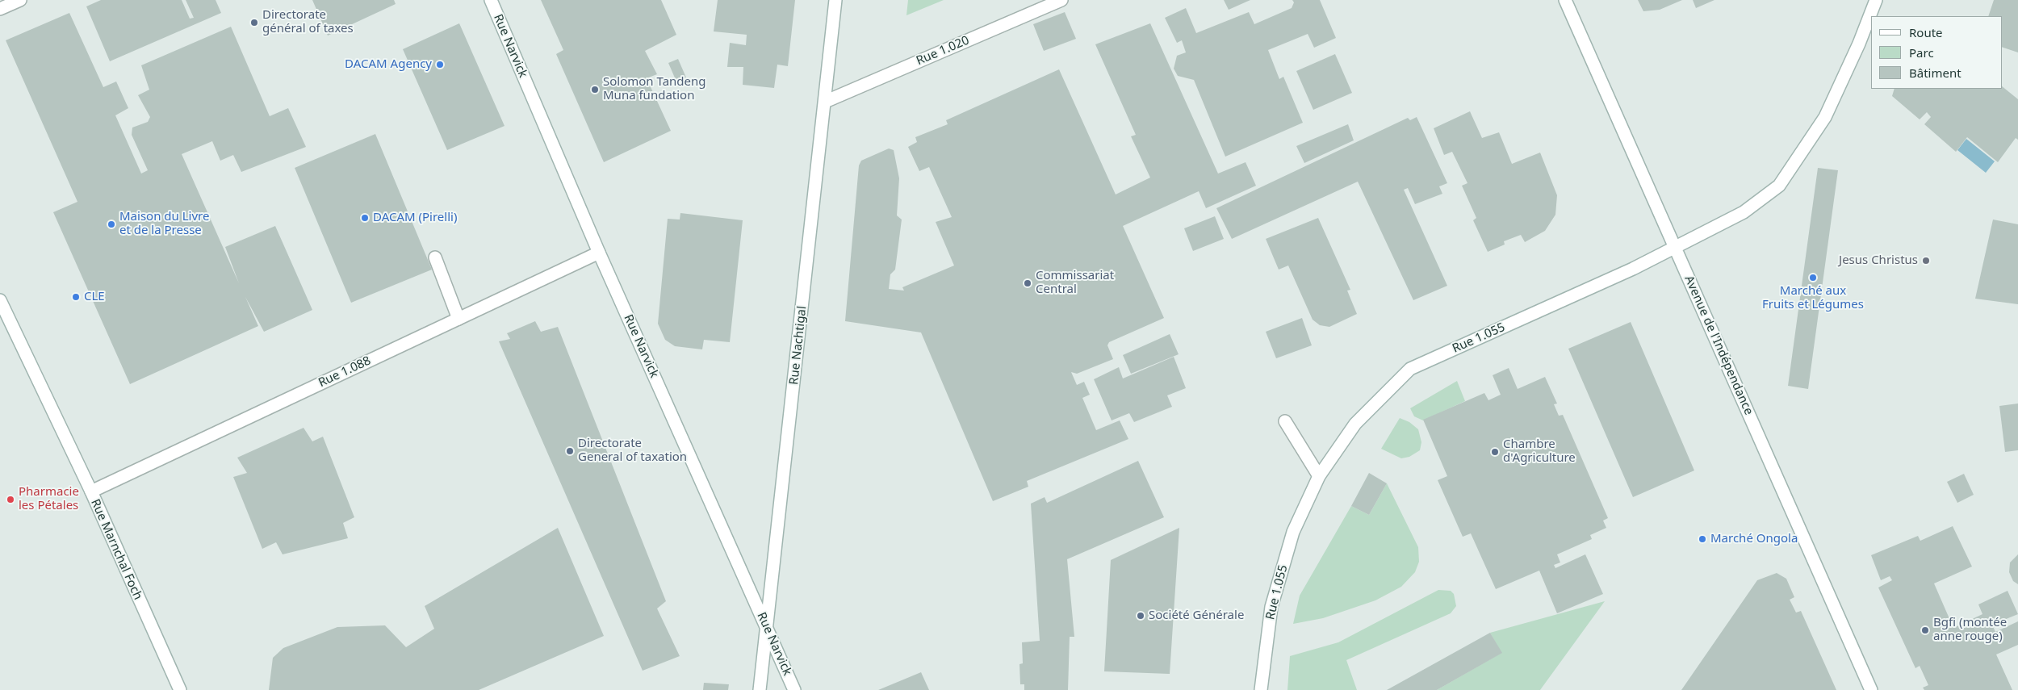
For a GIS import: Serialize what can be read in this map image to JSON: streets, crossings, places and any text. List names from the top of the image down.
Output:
{
  "streets": {
    "street": [
      "Rue Narvick",
      "Rue 1.020",
      "Rue 1.055",
      "Rue Nachtigal",
      "Avenue de l'Indépendance",
      "Rue 1.088",
      "Rue Marnchal Foch"
    ]
  },
  "crossings": [
    ["Rue Narvick", "Rue Nachtigal"],
    ["Rue Narvick", "Rue 1.088"],
    ["Rue 1.020", "Rue Nachtigal"],
    ["Rue 1.055", "Avenue de l'Indépendance"],
    ["Rue 1.088", "Rue Marnchal Foch"]
  ],
  "places": [
    "Directorate général of taxes",
    "DACAM Agency",
    "Solomon Tandeng Muna fundation",
    "DACAM (Pirelli)",
    "Maison du Livre et de la Presse",
    "Jesus Christus",
    "Marché aux Fruits et Légumes",
    "Commissariat Central",
    "CLE",
    "Directorate General of taxation",
    "Chambre d'Agriculture",
    "Pharmacie les Pétales",
    "Marché Ongola",
    "Société Générale",
    "Bgfi (montée anne rouge)"
  ],
  "legend": ["Route", "Parc", "Bâtiment"]
}
